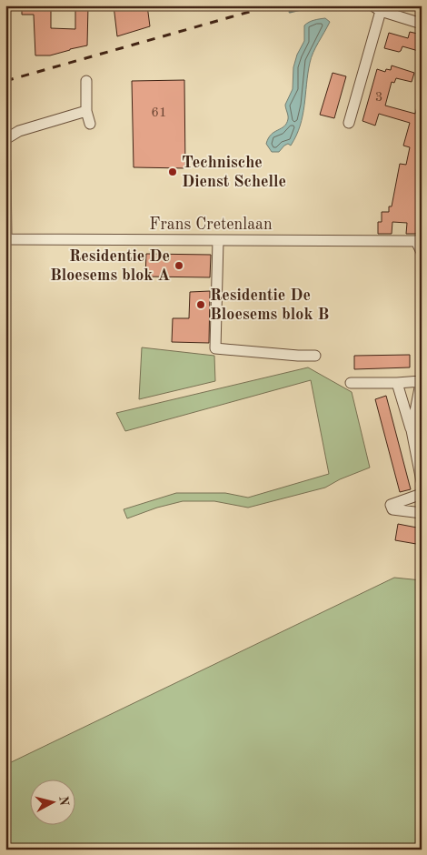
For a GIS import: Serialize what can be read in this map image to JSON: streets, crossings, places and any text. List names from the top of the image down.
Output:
{
  "streets": {
    "street": ["Frans Cretenlaan"]
  },
  "places": ["Technische Dienst Schelle", "Residentie De Bloesems blok A", "Residentie De Bloesems blok B"],
  "house_numbers": ["3", "61"],
  "north": "right"
}
